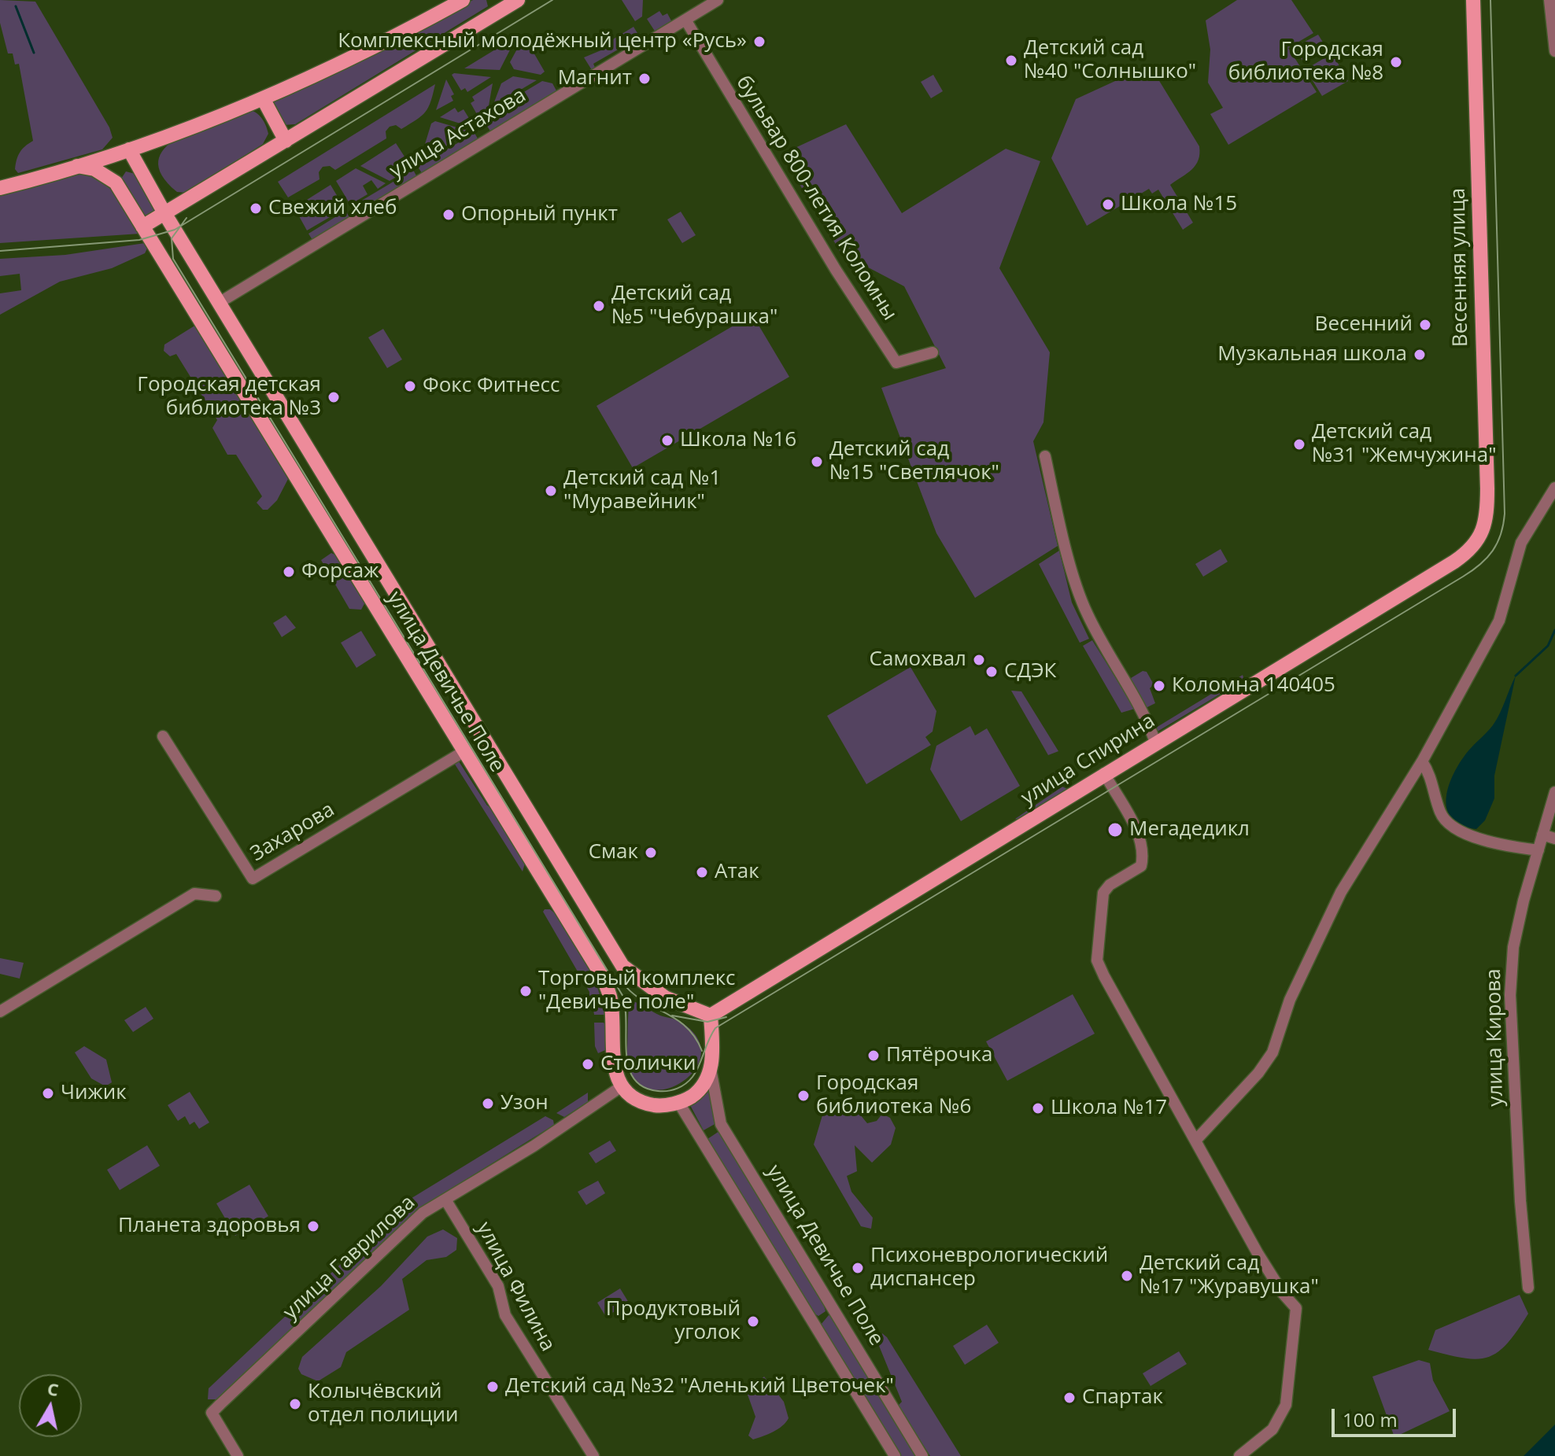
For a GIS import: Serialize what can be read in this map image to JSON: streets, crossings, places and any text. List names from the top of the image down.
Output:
{
  "streets": {
    "main road": ["Весенняя улица", "улица Девичье Поле", "улица Спирина"],
    "street": [
      "улица Астахова",
      "бульвар 800-летия Коломны",
      "Захарова",
      "улица Кирова",
      "улица Гаврилова",
      "улица Филина"
    ]
  },
  "crossings": [
    ["улица Астахова", "бульвар 800-летия Коломны"],
    ["улица Астахова", "улица Девичье Поле"],
    ["Весенняя улица", "улица Спирина"],
    ["улица Девичье Поле", "улица Спирина"],
    ["улица Девичье Поле", "Захарова"],
    ["улица Девичье Поле", "улица Гаврилова"],
    ["улица Гаврилова", "улица Филина"]
  ],
  "places": [
    "Комплексный молодёжный центр «Русь»",
    "Детский сад №40 \"Солнышко\"",
    "Городская библиотека №8",
    "Магнит",
    "Школа №15",
    "Свежий хлеб",
    "Опорный пункт",
    "Детский сад №5 \"Чебурашка\"",
    "Весенний",
    "Музкальная школа",
    "Фокс Фитнесс",
    "Городская детская библиотека №3",
    "Школа №16",
    "Детский сад №31 \"Жемчужина\"",
    "Детский сад №15 \"Светлячок\"",
    "Детский сад №1 \"Муравейник\"",
    "Форсаж",
    "Самохвал",
    "СДЭК",
    "Коломна 140405",
    "Мегадедикл",
    "Смак",
    "Атак",
    "Торговый комплекс \"Девичье поле\"",
    "Пятёрочка",
    "Столички",
    "Чижик",
    "Городская библиотека №6",
    "Узон",
    "Школа №17",
    "Планета здоровья",
    "Психоневрологический диспансер",
    "Детский сад №17 \"Журавушка\"",
    "Продуктовый уголок",
    "Детский сад №32 \"Аленький Цветочек\"",
    "Спартак",
    "Колычёвский отдел полиции"
  ],
  "scale_bar": "100 m",
  "north": "top"
}
